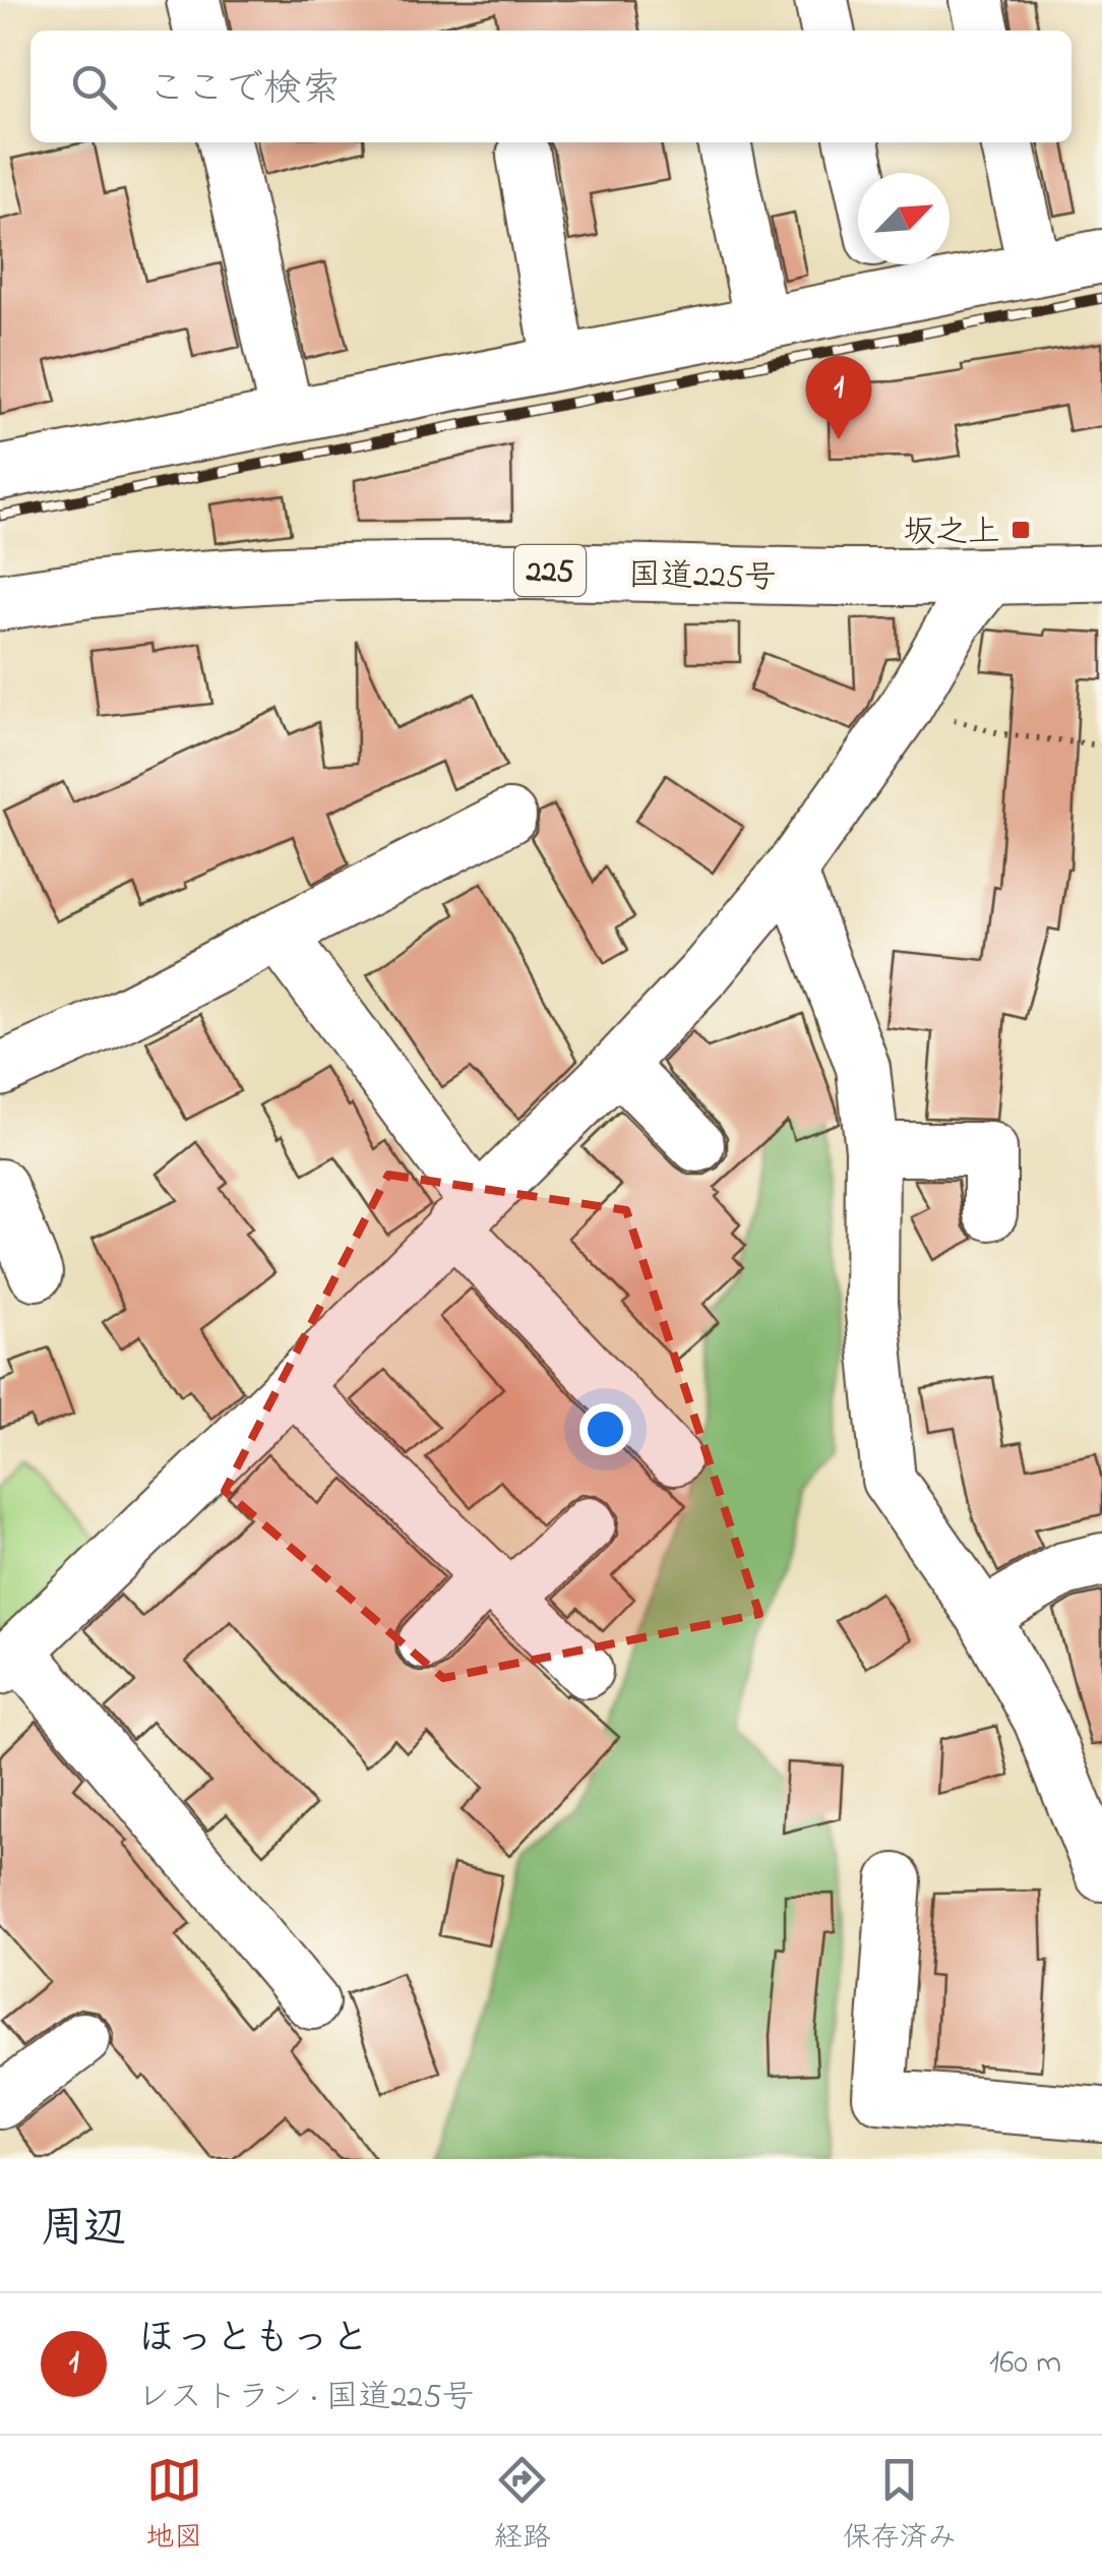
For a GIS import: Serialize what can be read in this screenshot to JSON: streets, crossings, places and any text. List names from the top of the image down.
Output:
{
  "streets": {
    "highway": ["225", "国道225号"]
  },
  "places": {
    "transit": ["坂之上"]
  },
  "north": "top right",
  "page": {
    "search": "ここで検索",
    "pins": "1",
    "heading": "周辺",
    "list": [
      {
        "mark": "1",
        "name": "ほっともっと",
        "note": "レストラン · 国道225号",
        "value": "160 m"
      }
    ],
    "nav": ["地図", "経路", "保存済み"]
  }
}
